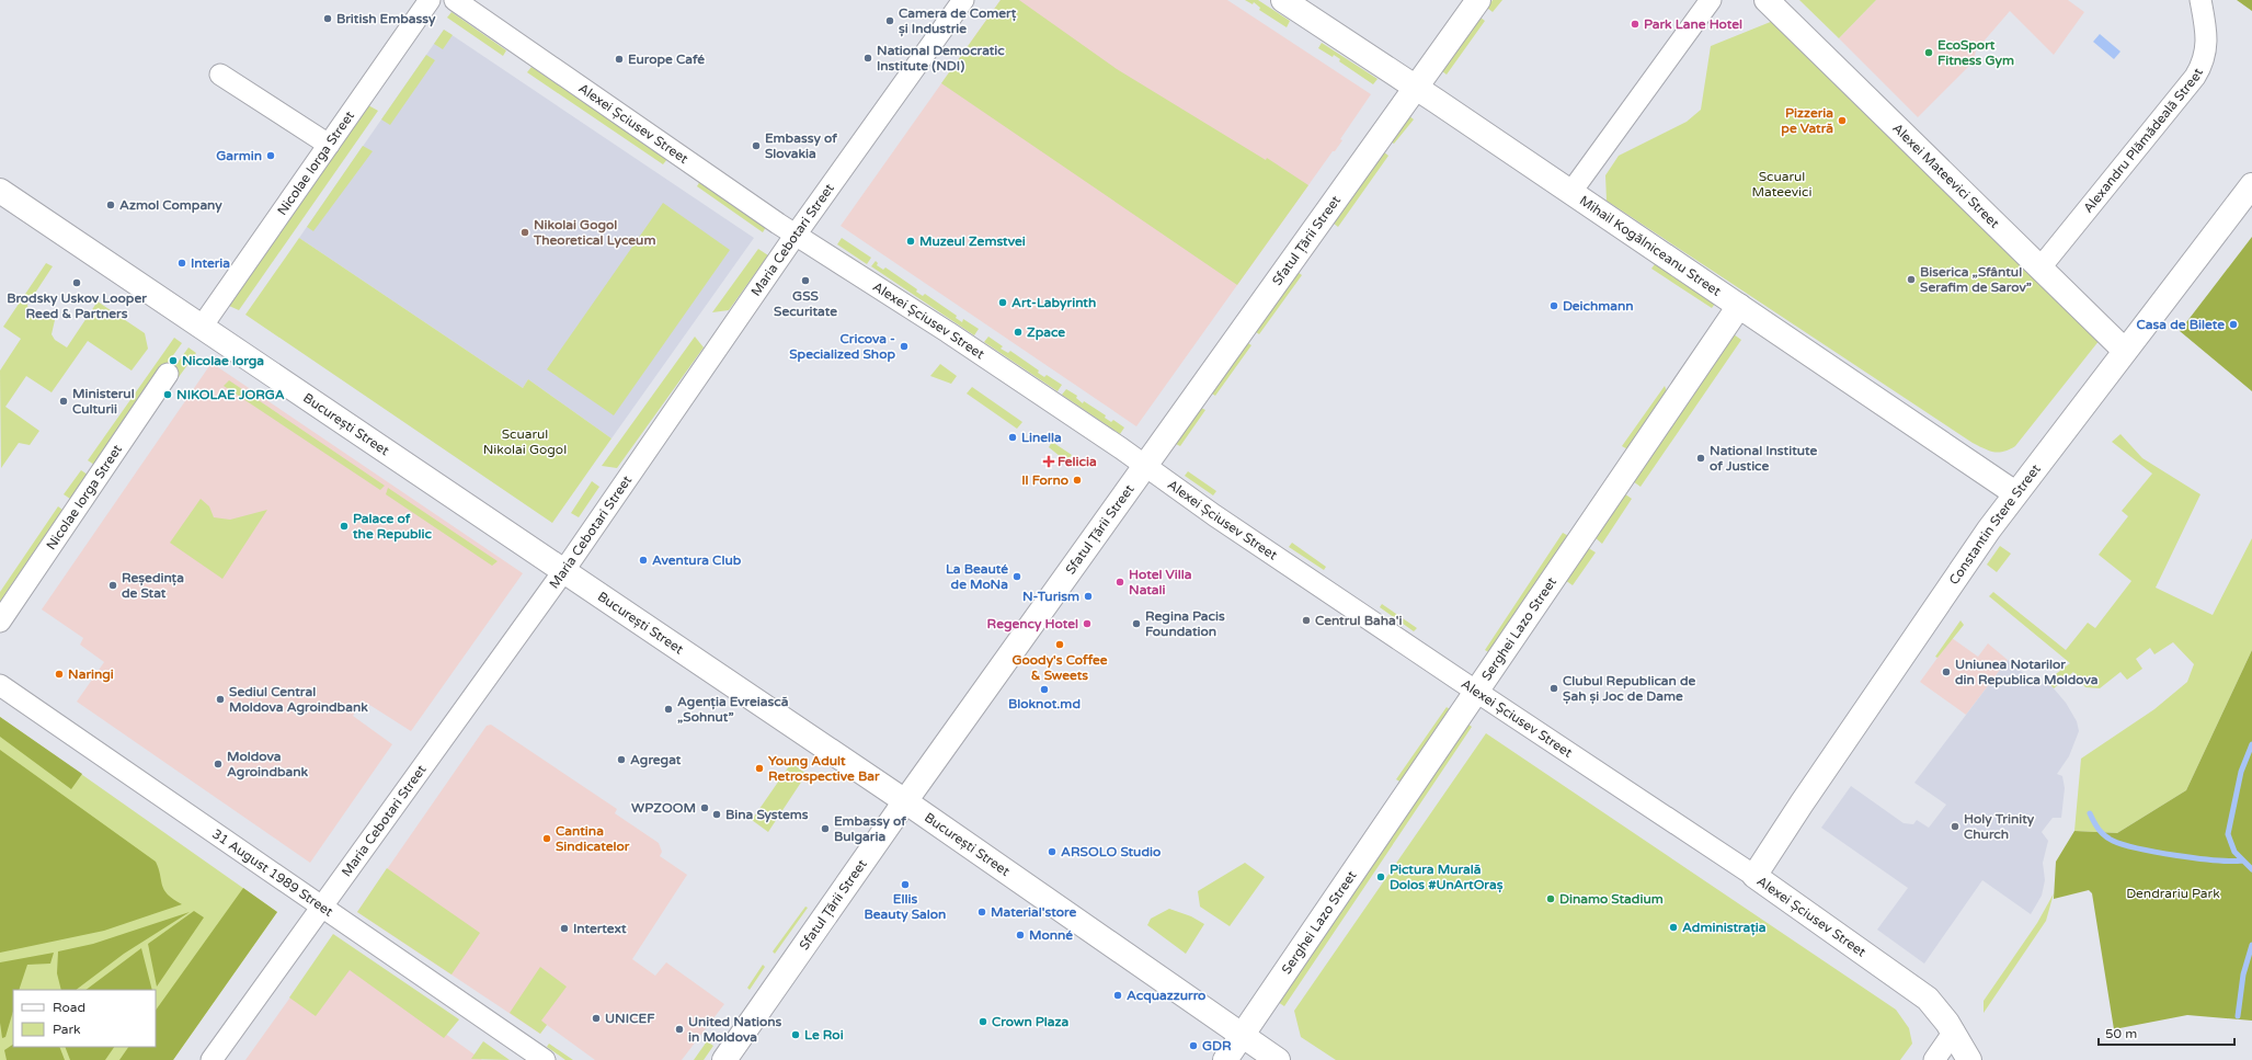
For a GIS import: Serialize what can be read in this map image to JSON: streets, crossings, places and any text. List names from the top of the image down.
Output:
{
  "streets": {
    "main road": [
      "Alexei Șciusev Street",
      "Alexei Mateevici Street",
      "Sfatul Țării Street",
      "Mihail Kogălniceanu Street",
      "București Street",
      "Constantin Stere Street",
      "Serghei Lazo Street"
    ],
    "street": [
      "Alexandru Plămădeală Street",
      "Nicolae Iorga Street",
      "Maria Cebotari Street",
      "31 August 1989 Street"
    ]
  },
  "crossings": [
    ["Alexei Șciusev Street", "Maria Cebotari Street"],
    ["Alexei Șciusev Street", "Sfatul Țării Street"],
    ["Alexei Șciusev Street", "Constantin Stere Street"],
    ["Alexei Șciusev Street", "Serghei Lazo Street"],
    ["Alexandru Plămădeală Street", "Alexei Mateevici Street"],
    ["Nicolae Iorga Street", "București Street"],
    ["Alexei Mateevici Street", "Constantin Stere Street"],
    ["Maria Cebotari Street", "București Street"],
    ["Maria Cebotari Street", "31 August 1989 Street"],
    ["Sfatul Țării Street", "Mihail Kogălniceanu Street"],
    ["Sfatul Țării Street", "București Street"],
    ["Mihail Kogălniceanu Street", "Constantin Stere Street"],
    ["Mihail Kogălniceanu Street", "Serghei Lazo Street"],
    ["București Street", "Serghei Lazo Street"]
  ],
  "parks": ["Scuarul Mateevici", "Scuarul Nikolai Gogol", "Dendrariu Park"],
  "places": {
    "other": [
      "British Embassy",
      "Camera de Comerț și Industrie",
      "Park Lane Hotel",
      "EcoSport Fitness Gym",
      "National Democratic Institute (NDI)",
      "Europe Café",
      "Pizzeria pe Vatră",
      "Embassy of Slovakia",
      "Garmin",
      "Azmol Company",
      "Nikolai Gogol Theoretical Lyceum",
      "Muzeul Zemstvei",
      "Interia",
      "Biserica „Sfântul Serafim de Sarov”",
      "GSS Securitate",
      "Brodsky Uskov Looper Reed & Partners",
      "Art-Labyrinth",
      "Deichmann",
      "Casa de Bilete",
      "Zpace",
      "Cricova - Specialized Shop",
      "Nicolae Iorga",
      "NIKOLAE JORGA",
      "Ministerul Culturii",
      "Linella",
      "National Institute of Justice",
      "Il Forno",
      "Palace of the Republic",
      "Aventura Club",
      "La Beauté de MoNa",
      "Hotel Villa Natali",
      "Reședința de Stat",
      "N-Turism",
      "Centrul Baha'i",
      "Regency Hotel",
      "Regina Pacis Foundation",
      "Goody's Coffee & Sweets",
      "Uniunea Notarilor din Republica Moldova",
      "Naringi",
      "Clubul Republican de Șah și Joc de Dame",
      "Bloknot.md",
      "Sediul Central Moldova Agroindbank",
      "Agenția Evreiască „Sohnut”",
      "Agregat",
      "Moldova Agroindbank",
      "Young Adult Retrospective Bar",
      "WPZOOM",
      "Bina Systems",
      "Holy Trinity Church",
      "Embassy of Bulgaria",
      "Cantina Sindicatelor",
      "ARSOLO Studio",
      "Pictura Murală Dolos #UnArtOraș",
      "Ellis Beauty Salon",
      "Dinamo Stadium",
      "Material'store",
      "Administrația",
      "Intertext",
      "Monné",
      "Acquazzurro",
      "UNICEF",
      "Crown Plaza",
      "United Nations in Moldova",
      "Le Roi",
      "GDR"
    ],
    "health": ["Felicia"]
  },
  "legend": ["Road", "Park"],
  "scale_bar": "50 m"
}
